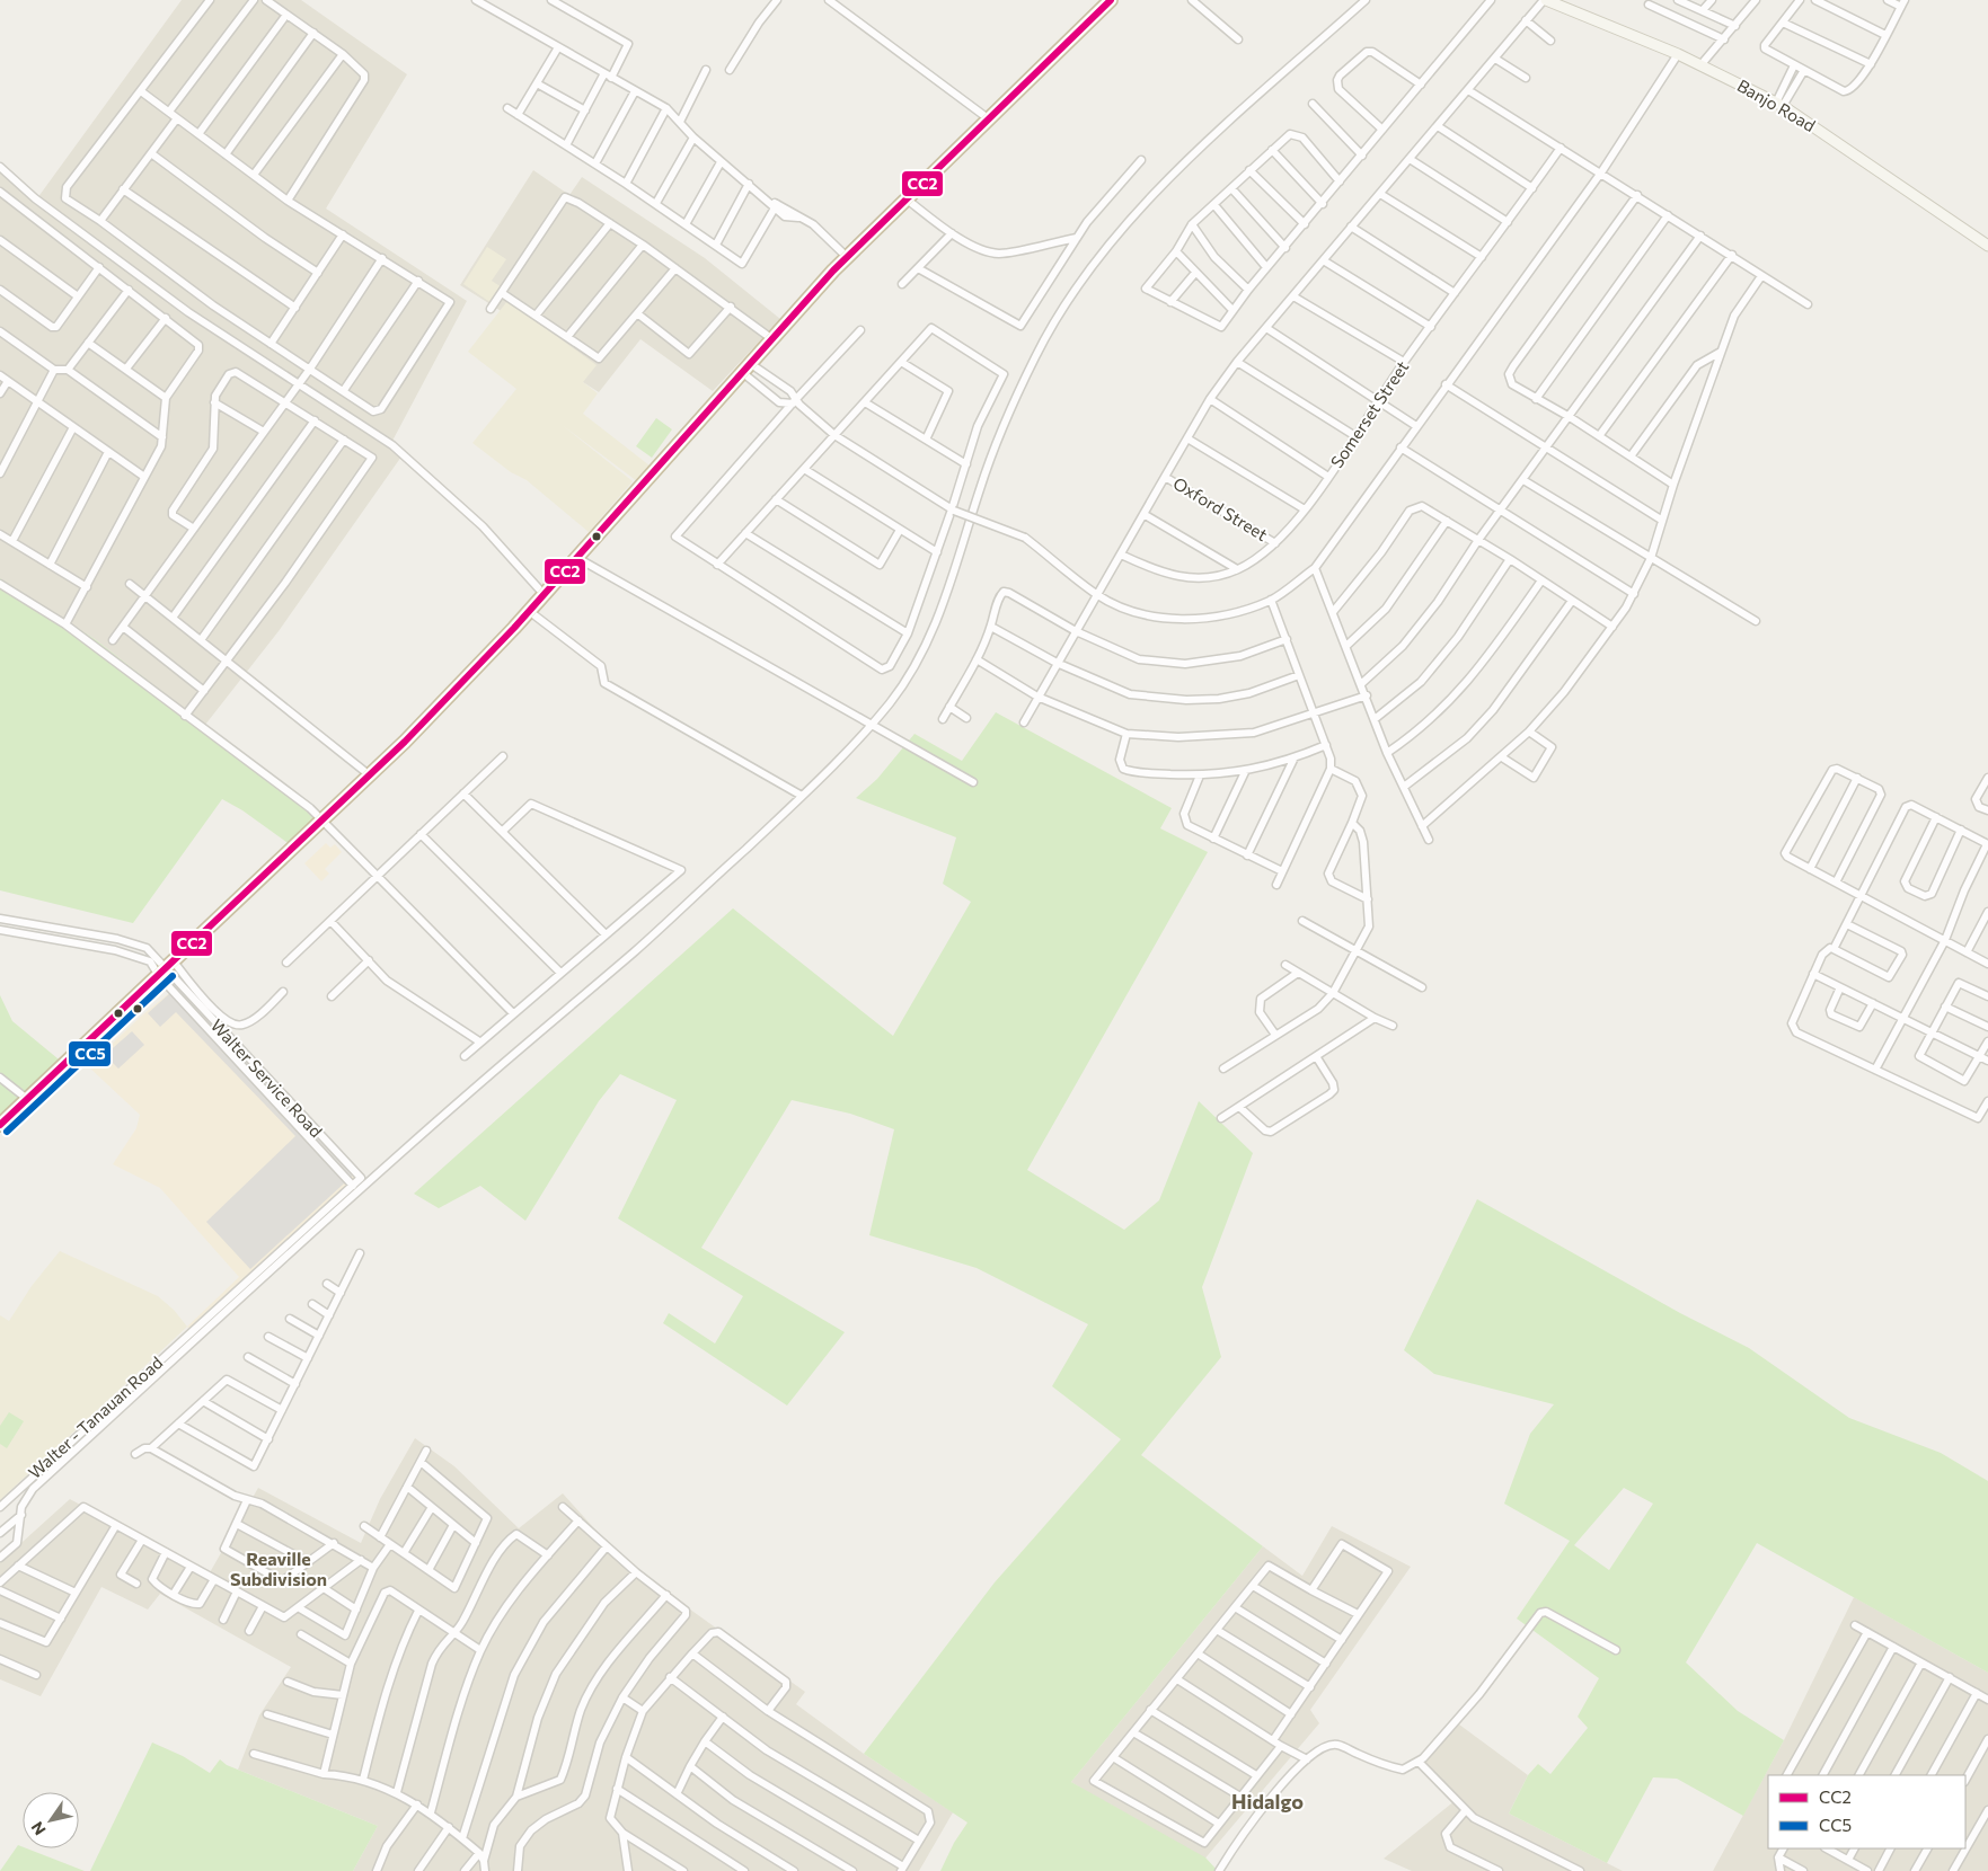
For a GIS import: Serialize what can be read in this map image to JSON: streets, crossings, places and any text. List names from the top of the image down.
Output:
{
  "streets": {
    "street": [
      "Banjo Road",
      "Somerset Street",
      "Oxford Street",
      "Walter Service Road",
      "Walter - Tanauan Road"
    ]
  },
  "crossings": [
    ["Somerset Street", "Oxford Street"],
    ["Walter Service Road", "Walter - Tanauan Road"]
  ],
  "districts": ["Reaville Subdivision", "Hidalgo"],
  "lines": ["transit line CC2", "transit line CC5"],
  "legend": ["CC2", "CC5"],
  "north": "bottom left"
}
